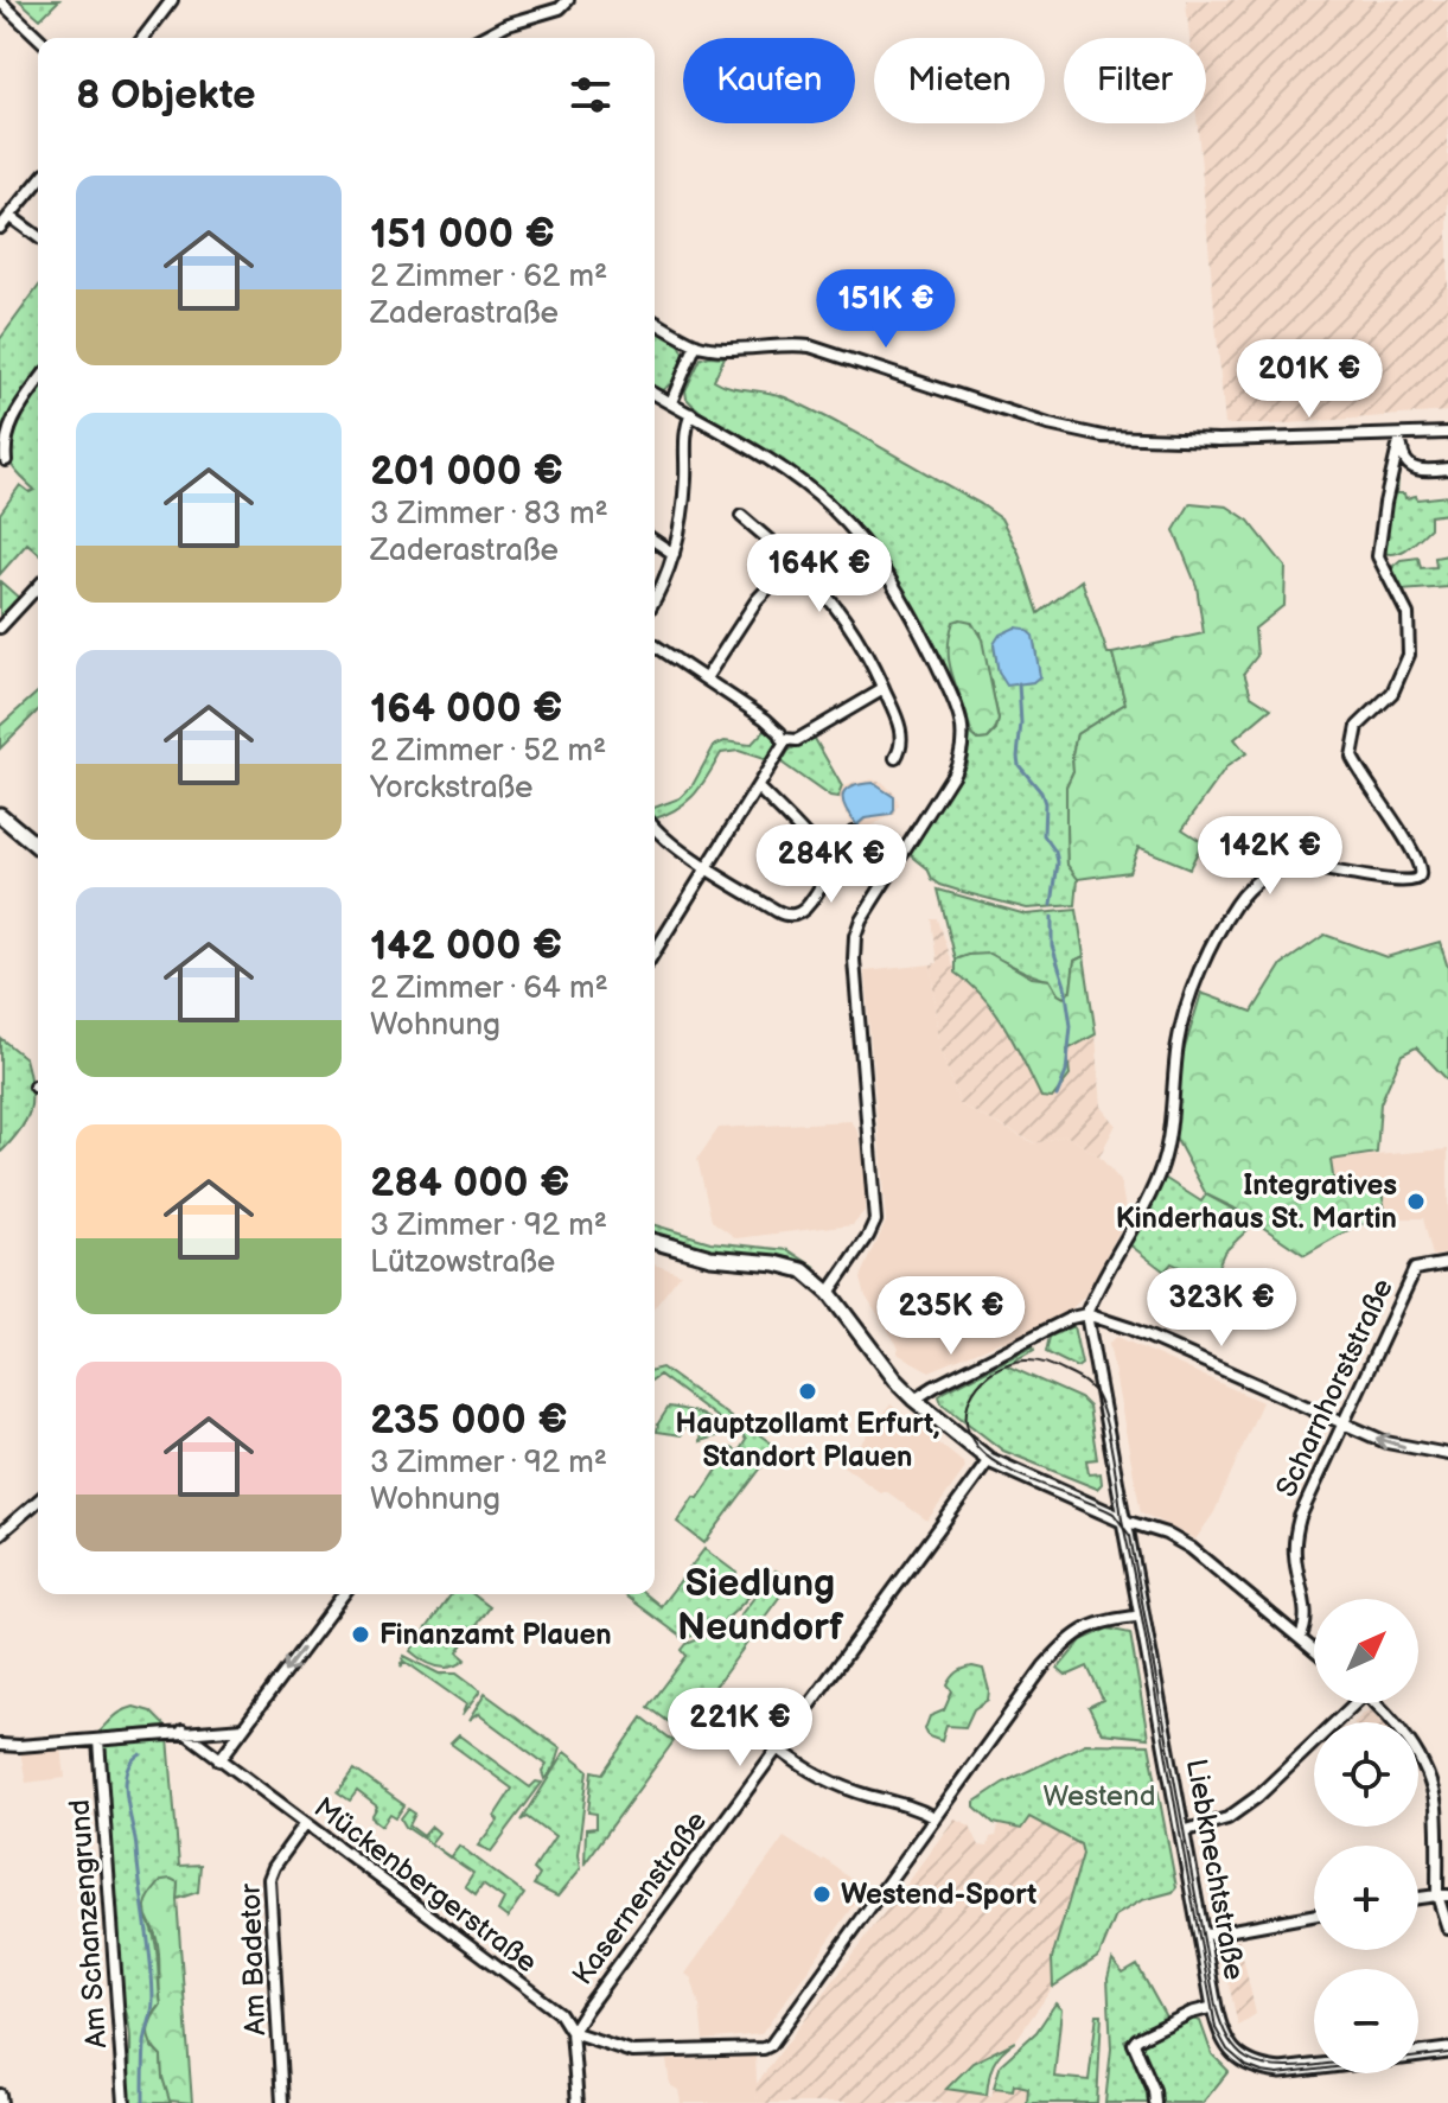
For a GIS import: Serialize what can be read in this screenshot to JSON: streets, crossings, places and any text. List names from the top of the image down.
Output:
{
  "streets": {
    "street": [
      "Scharnhorststraße",
      "Liebknechtstraße",
      "Mückenbergerstraße",
      "Kasernenstraße",
      "Am Schanzengrund",
      "Am Badetor"
    ]
  },
  "crossings": [
    ["Mückenbergerstraße", "Kasernenstraße"],
    ["Mückenbergerstraße", "Am Badetor"]
  ],
  "districts": ["Siedlung Neundorf"],
  "parks": ["Westend"],
  "places": [
    "Integratives Kinderhaus St. Martin",
    "Hauptzollamt Erfurt, Standort Plauen",
    "Finanzamt Plauen",
    "Westend-Sport"
  ],
  "north": "top right",
  "page": {
    "chip": ["Kaufen", "Mieten", "Filter"],
    "heading": "8 Objekte",
    "list": [
      {
        "name": "151 000 €",
        "note": "2 Zimmer · 62 m² · Zaderastraße"
      },
      {
        "name": "201 000 €",
        "note": "3 Zimmer · 83 m² · Zaderastraße"
      },
      {
        "name": "164 000 €",
        "note": "2 Zimmer · 52 m² · Yorckstraße"
      },
      {
        "name": "142 000 €",
        "note": "2 Zimmer · 64 m² · Wohnung"
      },
      {
        "name": "284 000 €",
        "note": "3 Zimmer · 92 m² · Lützowstraße"
      },
      {
        "name": "235 000 €",
        "note": "3 Zimmer · 92 m² · Wohnung"
      }
    ],
    "price": [
      "151K €",
      "201K €",
      "164K €",
      "142K €",
      "284K €",
      "323K €",
      "235K €",
      "221K €"
    ],
    "map_buttons": ["+", "−"]
  }
}
